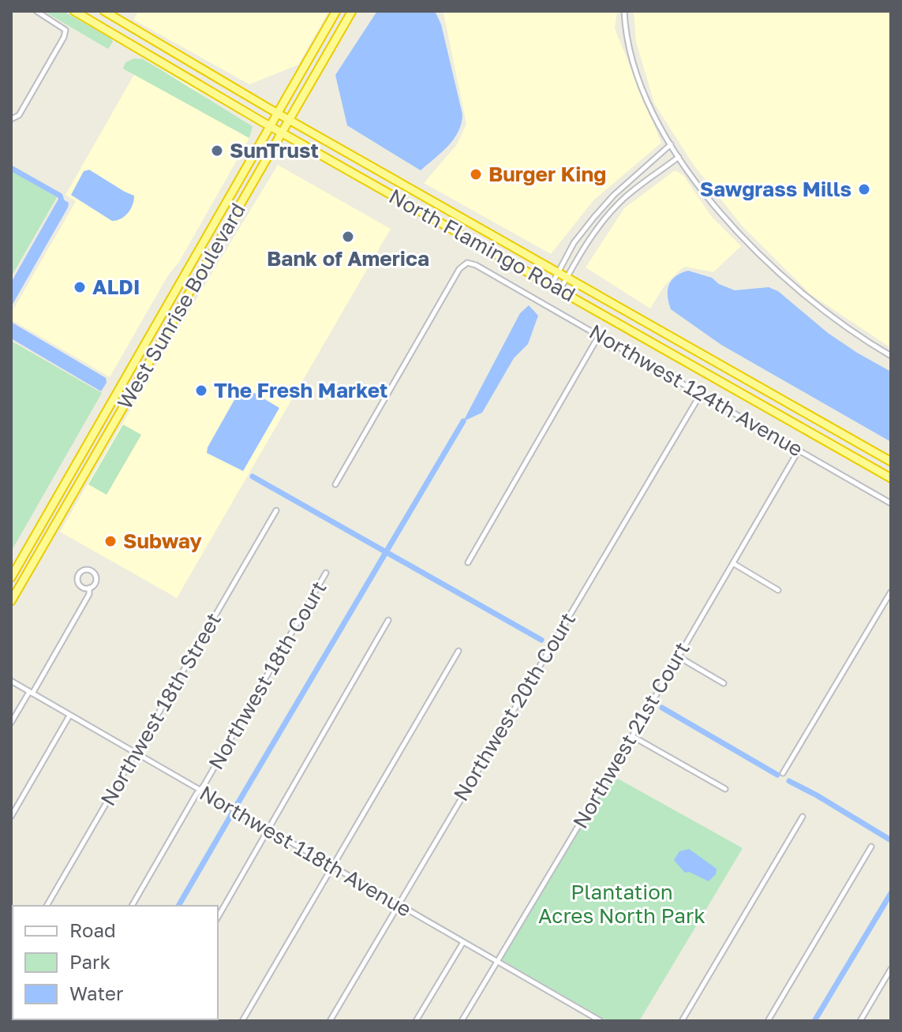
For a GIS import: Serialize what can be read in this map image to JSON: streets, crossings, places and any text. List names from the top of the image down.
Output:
{
  "streets": {
    "highway": ["North Flamingo Road", "West Sunrise Boulevard"],
    "street": [
      "Northwest 124th Avenue",
      "Northwest 18th Court",
      "Northwest 20th Court",
      "Northwest 18th Street",
      "Northwest 21st Court",
      "Northwest 118th Avenue"
    ]
  },
  "crossings": [
    ["North Flamingo Road", "West Sunrise Boulevard"],
    ["Northwest 124th Avenue", "Northwest 20th Court"],
    ["Northwest 124th Avenue", "Northwest 21st Court"],
    ["Northwest 18th Court", "Northwest 118th Avenue"],
    ["Northwest 20th Court", "Northwest 118th Avenue"],
    ["Northwest 18th Street", "Northwest 118th Avenue"],
    ["Northwest 21st Court", "Northwest 118th Avenue"]
  ],
  "parks": ["Plantation Acres North Park"],
  "places": [
    "SunTrust",
    "Burger King",
    "Sawgrass Mills",
    "Bank of America",
    "ALDI",
    "The Fresh Market",
    "Subway"
  ],
  "legend": ["Road", "Park", "Water"]
}
